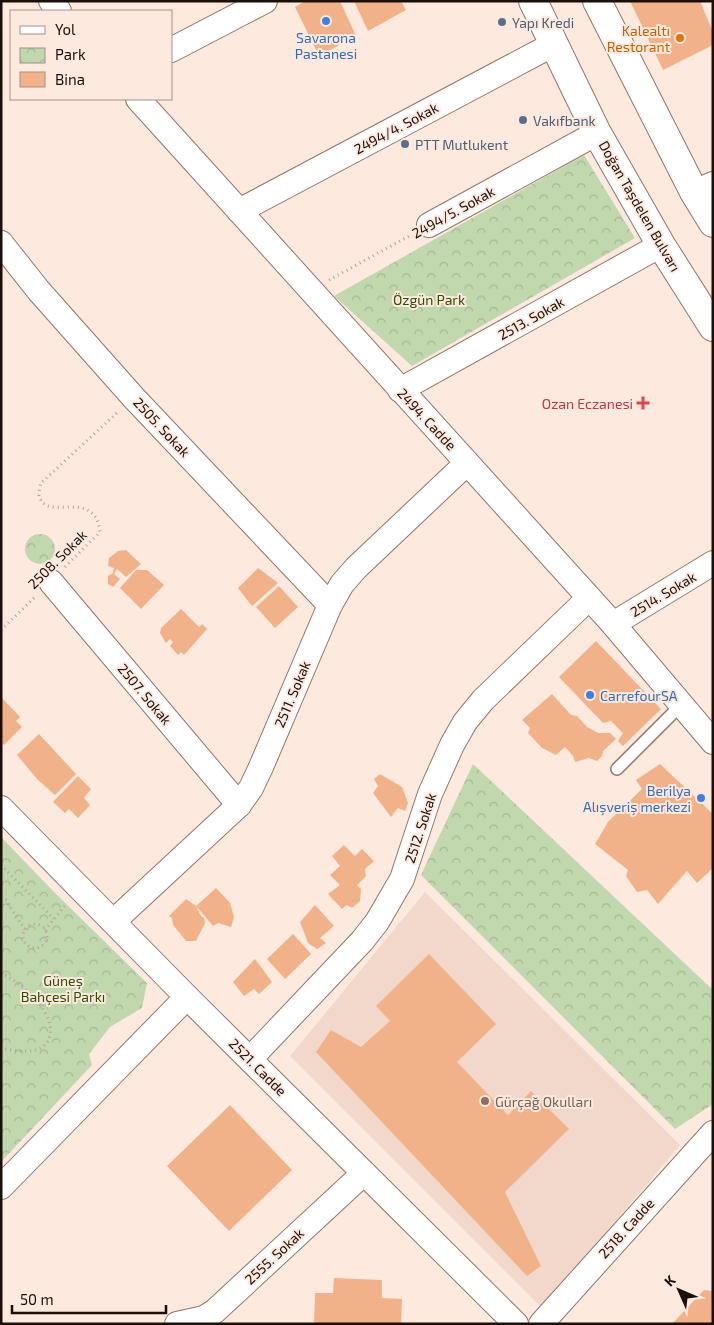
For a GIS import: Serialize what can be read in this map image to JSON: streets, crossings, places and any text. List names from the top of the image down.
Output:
{
  "streets": {
    "main road": ["Doğan Taşdelen Bulvarı"],
    "street": [
      "2494/4. Sokak",
      "2494/5. Sokak",
      "2513. Sokak",
      "2494. Cadde",
      "2505. Sokak",
      "2514. Sokak",
      "2507. Sokak",
      "2511. Sokak",
      "2512. Sokak",
      "2521. Cadde",
      "2518. Cadde",
      "2555. Sokak"
    ],
    "path": ["2508. Sokak"]
  },
  "crossings": [
    ["2494/4. Sokak", "Doğan Taşdelen Bulvarı"],
    ["2494/4. Sokak", "2494. Cadde"],
    ["Doğan Taşdelen Bulvarı", "2494/5. Sokak"],
    ["Doğan Taşdelen Bulvarı", "2513. Sokak"],
    ["2494/5. Sokak", "2494. Cadde"],
    ["2513. Sokak", "2494. Cadde"],
    ["2494. Cadde", "2514. Sokak"],
    ["2494. Cadde", "2511. Sokak"],
    ["2494. Cadde", "2512. Sokak"],
    ["2505. Sokak", "2508. Sokak"],
    ["2505. Sokak", "2511. Sokak"],
    ["2508. Sokak", "2507. Sokak"],
    ["2507. Sokak", "2511. Sokak"],
    ["2511. Sokak", "2521. Cadde"],
    ["2512. Sokak", "2521. Cadde"],
    ["2521. Cadde", "2555. Sokak"]
  ],
  "parks": ["Özgün Park", "Güneş Bahçesi Parkı"],
  "places": {
    "other": [
      "Savarona Pastanesi",
      "Yapı Kredi",
      "Kalealtı Restorant",
      "Vakıfbank",
      "PTT Mutlukent",
      "CarrefourSA",
      "Berilya Alışveriş merkezi",
      "Gürçağ Okulları"
    ],
    "health": ["Ozan Eczanesi"]
  },
  "legend": ["Yol", "Park", "Bina"],
  "scale_bar": "50 m",
  "north": "top left"
}
